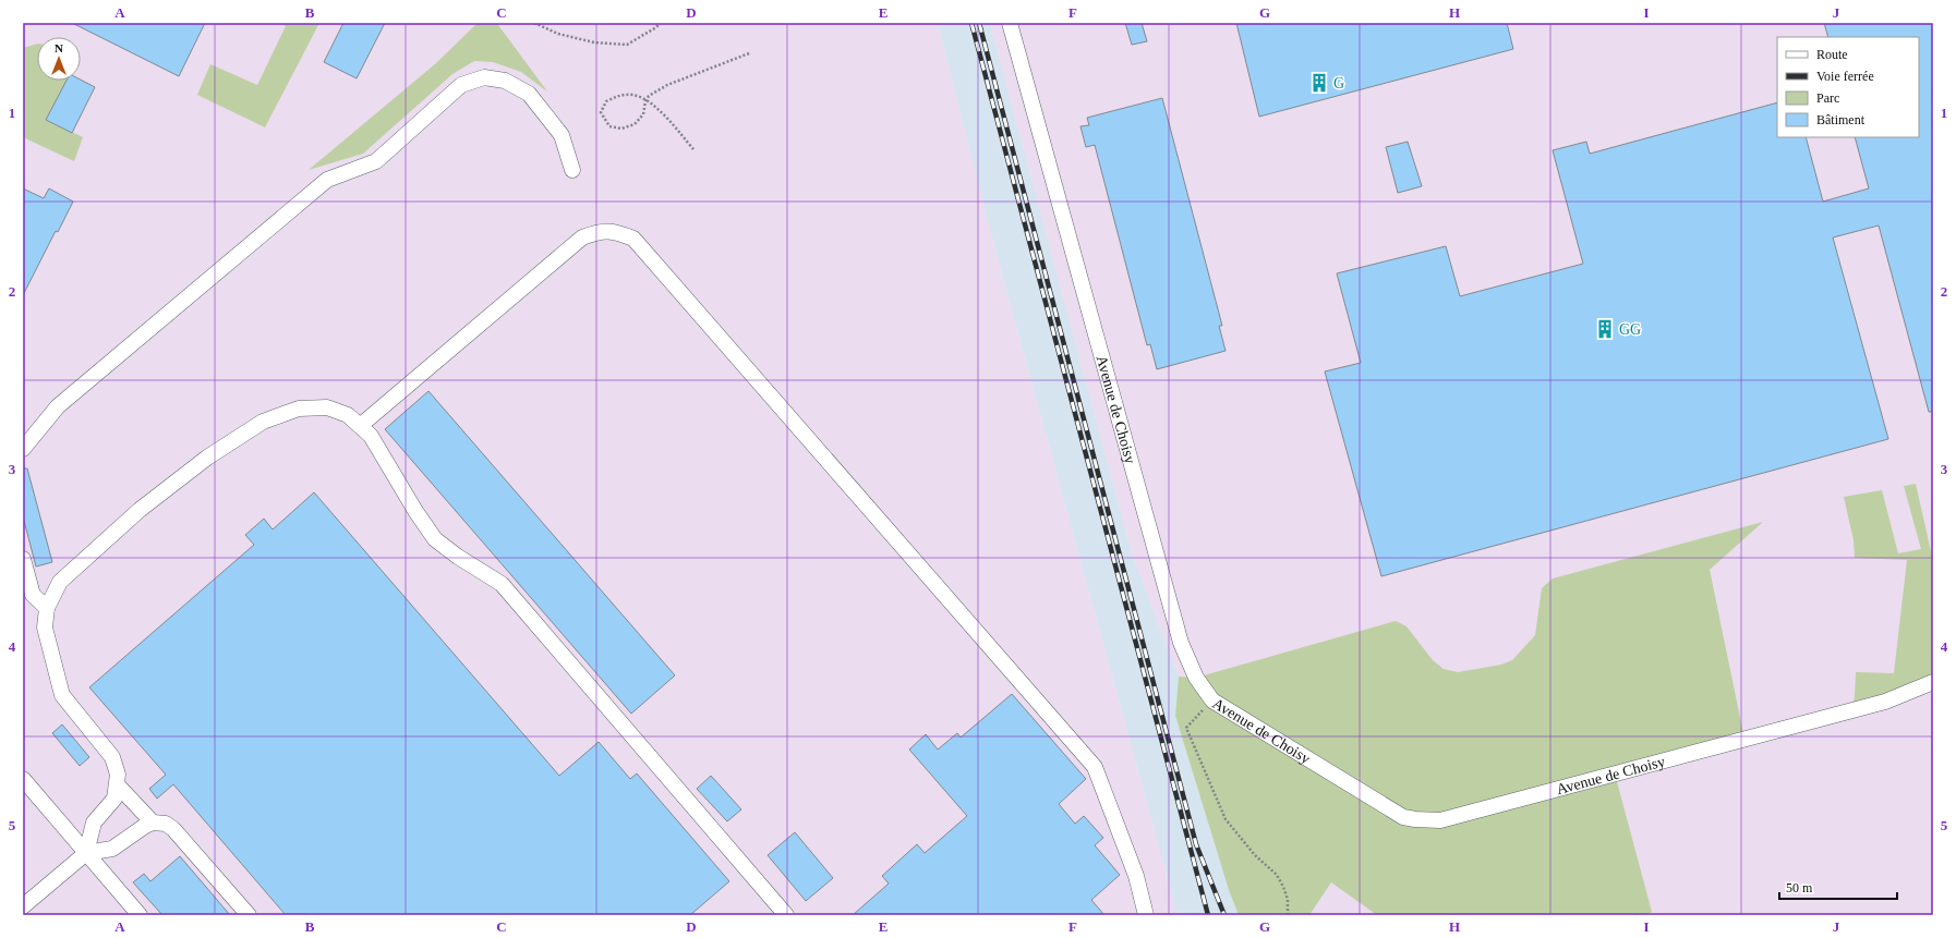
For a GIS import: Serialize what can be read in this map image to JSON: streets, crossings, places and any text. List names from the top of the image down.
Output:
{
  "streets": {
    "street": ["Avenue de Choisy"]
  },
  "places": {
    "building": ["G", "GG"]
  },
  "legend": [
    "Route",
    "Voie ferrée",
    "Parc",
    "Bâtiment"
  ],
  "scale_bar": "50 m",
  "north": "top",
  "grid": {
    "columns": [
      "A",
      "B",
      "C",
      "D",
      "E",
      "F",
      "G",
      "H",
      "I",
      "J"
    ],
    "rows": [
      "1",
      "2",
      "3",
      "4",
      "5"
    ]
  }
}
